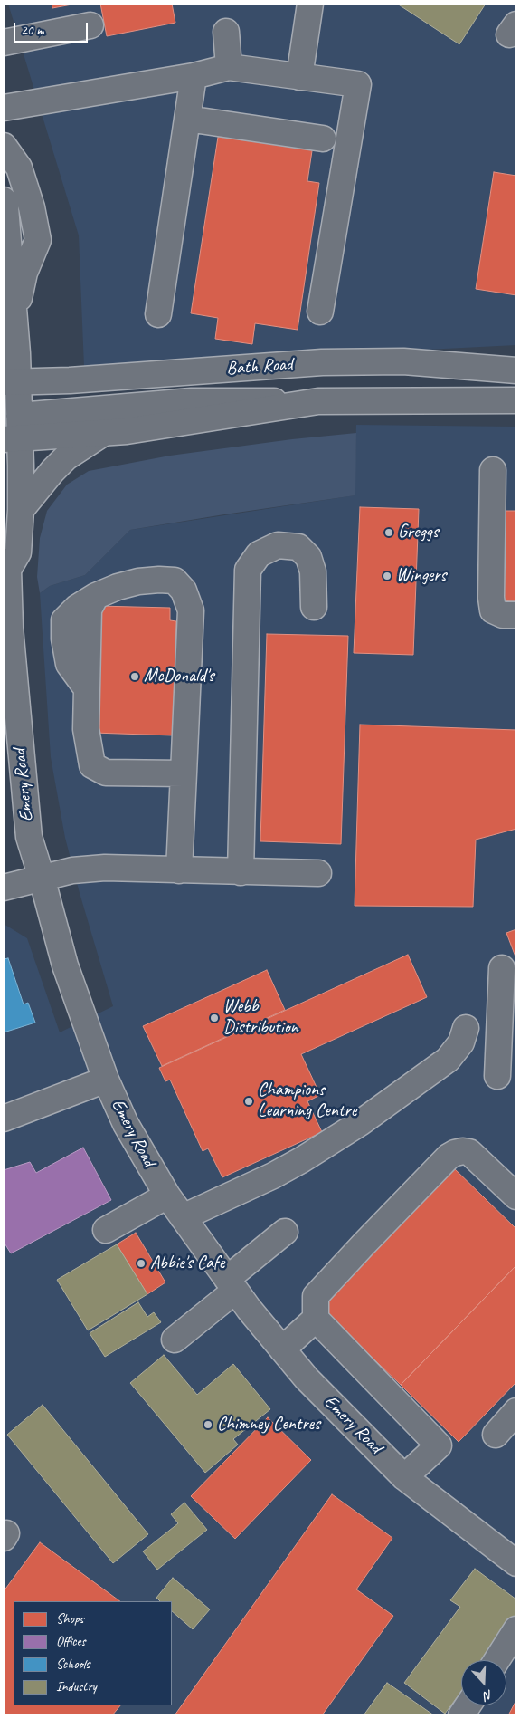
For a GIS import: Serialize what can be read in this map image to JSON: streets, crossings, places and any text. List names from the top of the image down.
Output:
{
  "streets": {
    "main road": ["Bath Road", "Emery Road"]
  },
  "crossings": [
    ["Bath Road", "Emery Road"]
  ],
  "places": [
    "Greggs",
    "Wingers",
    "McDonald's",
    "Webb Distribution",
    "Champions Learning Centre",
    "Abbie's Cafe",
    "Chimney Centres"
  ],
  "legend": [
    "Shops",
    "Offices",
    "Schools",
    "Industry"
  ],
  "scale_bar": "20 m",
  "north": "bottom"
}
